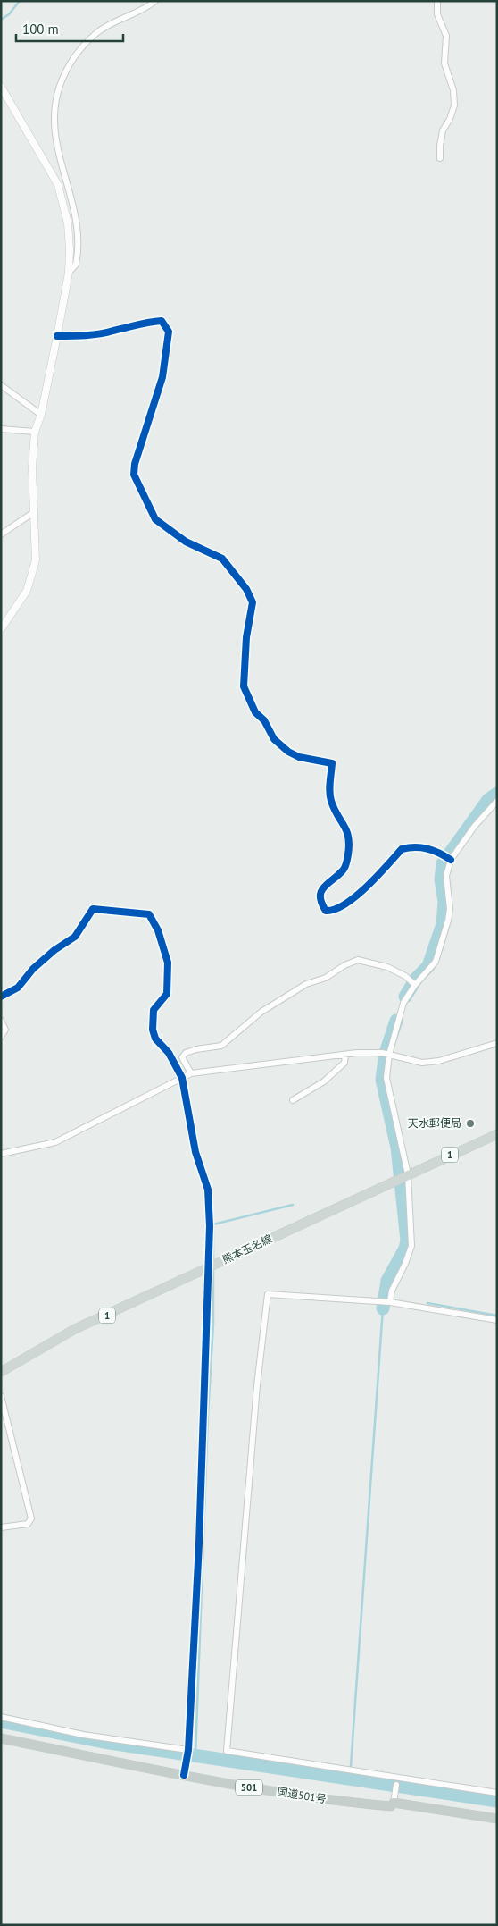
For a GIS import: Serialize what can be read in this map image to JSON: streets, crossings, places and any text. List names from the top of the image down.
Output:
{
  "streets": {
    "highway": ["501", "国道501号"],
    "main road": ["1", "熊本玉名線"]
  },
  "places": ["天水郵便局"],
  "scale_bar": "100 m"
}
